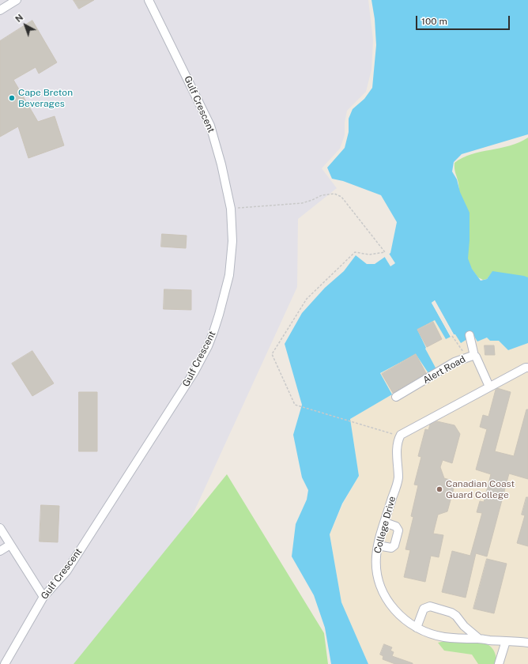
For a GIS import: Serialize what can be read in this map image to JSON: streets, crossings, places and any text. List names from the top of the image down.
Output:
{
  "streets": {
    "street": ["Gulf Crescent", "Alert Road", "College Drive"]
  },
  "crossings": [
    ["Alert Road", "College Drive"]
  ],
  "places": ["Cape Breton Beverages", "Canadian Coast Guard College"],
  "scale_bar": "100 m",
  "north": "top left"
}
